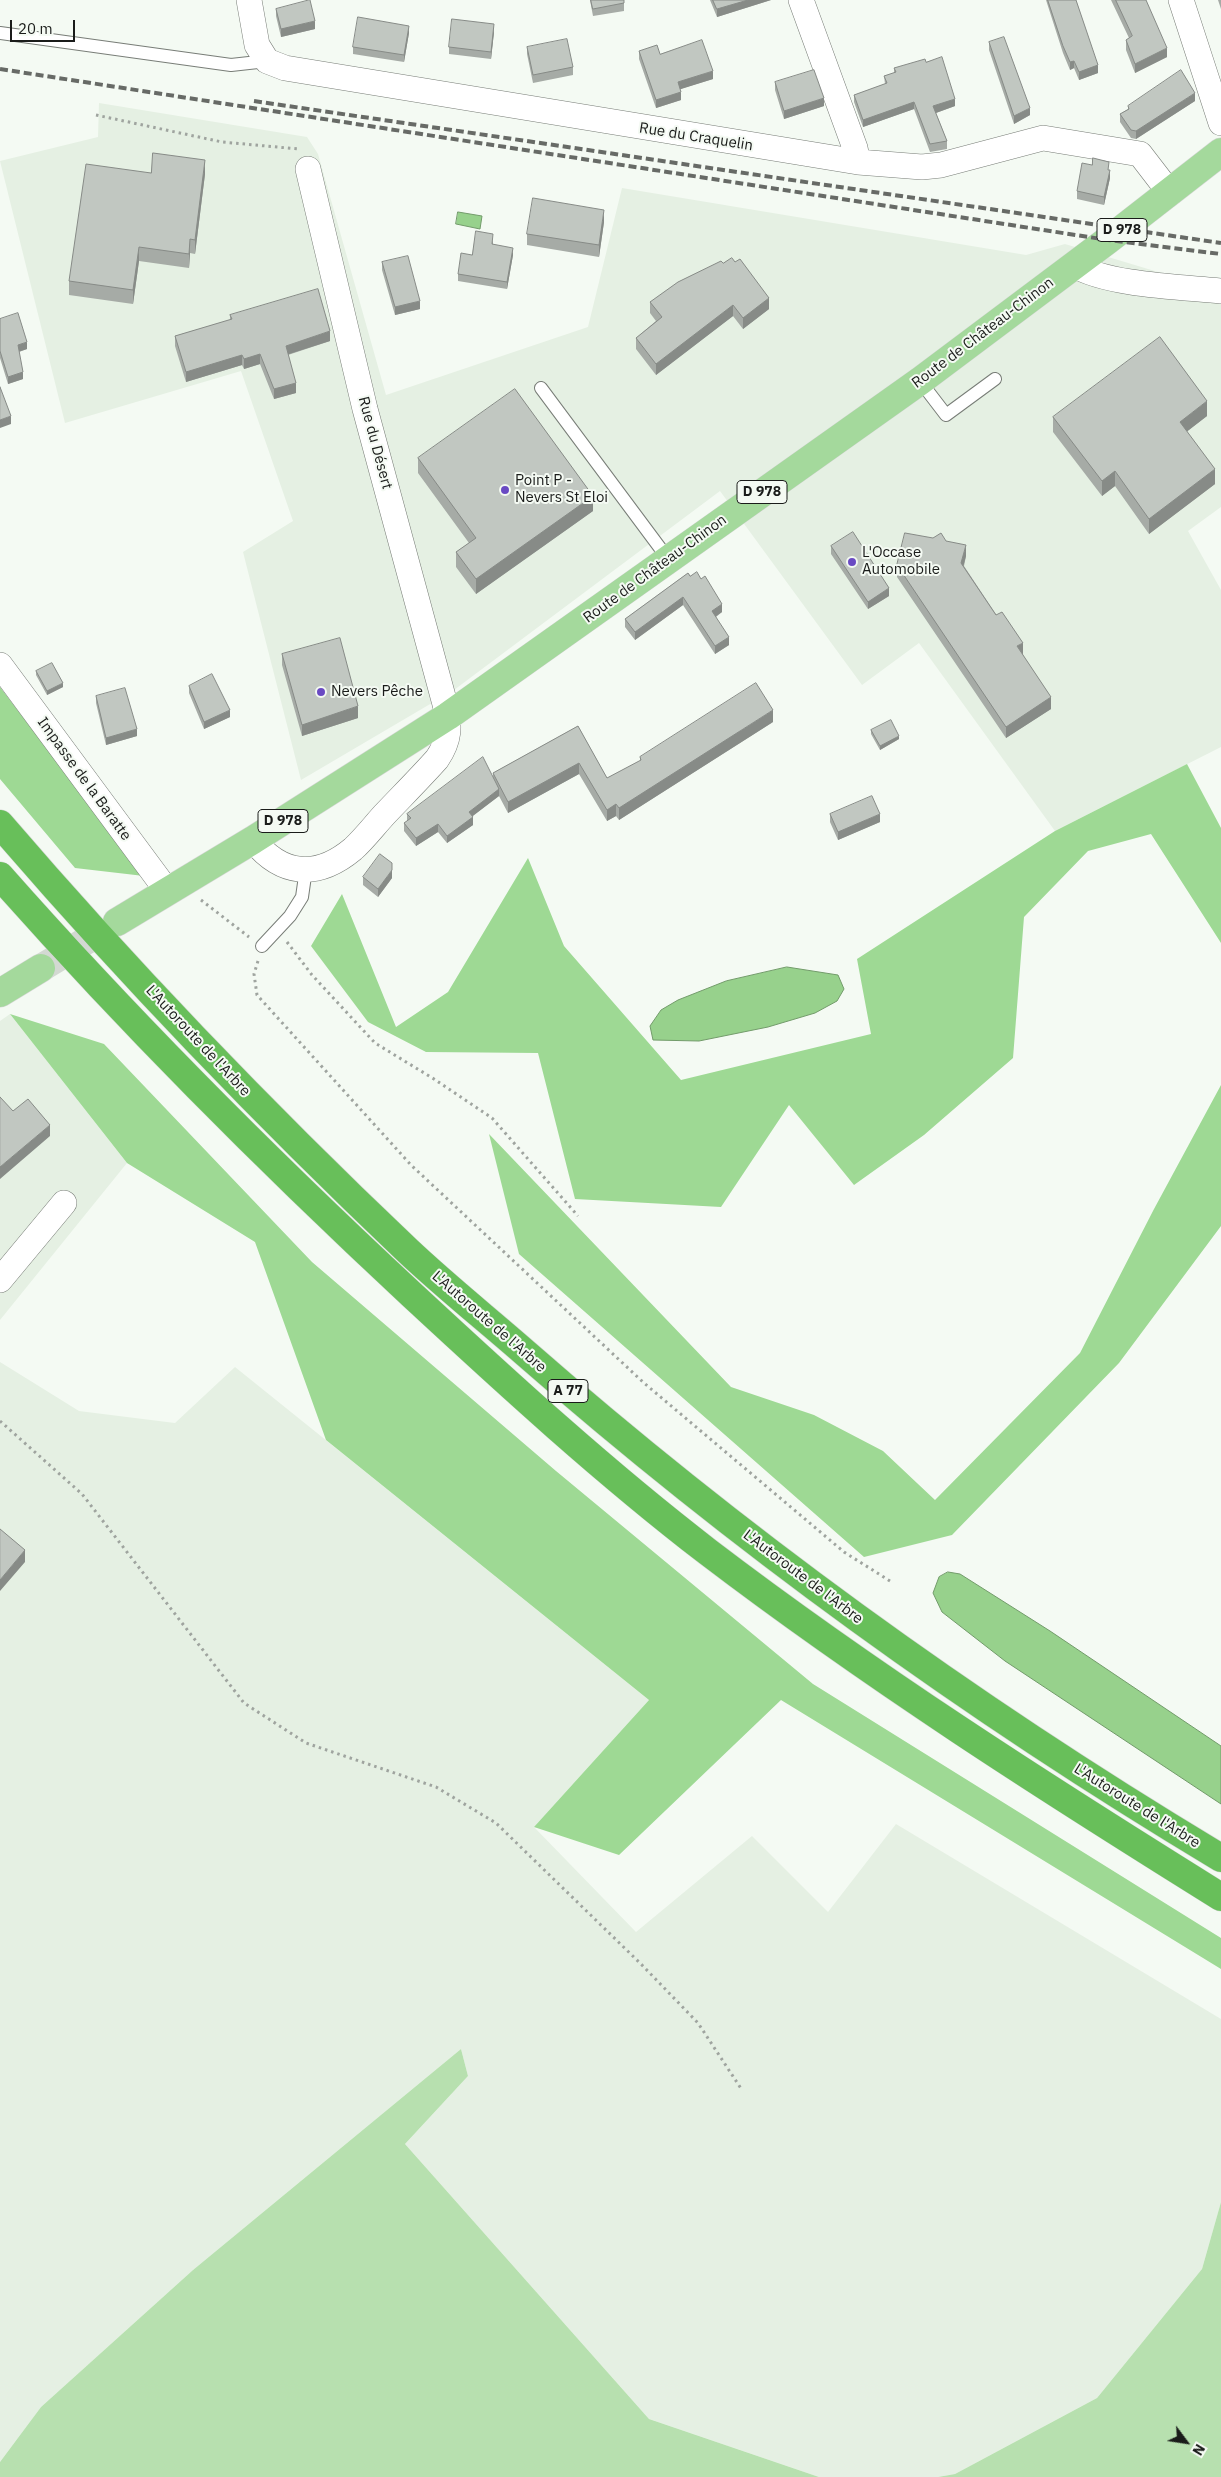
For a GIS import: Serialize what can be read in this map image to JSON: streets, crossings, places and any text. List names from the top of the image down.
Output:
{
  "streets": {
    "highway": ["L'Autoroute de l'Arbre", "A 77"],
    "main road": ["D 978", "Route de Château-Chinon"],
    "street": ["Rue du Craquelin", "Rue du Désert", "Impasse de la Baratte"]
  },
  "crossings": [
    ["Rue du Craquelin", "Route de Château-Chinon"],
    ["Route de Château-Chinon", "Rue du Désert"],
    ["Route de Château-Chinon", "Impasse de la Baratte"]
  ],
  "places": ["Point P - Nevers St Eloi", "L'Occase Automobile", "Nevers Pêche"],
  "scale_bar": "20 m",
  "north": "bottom right"
}
